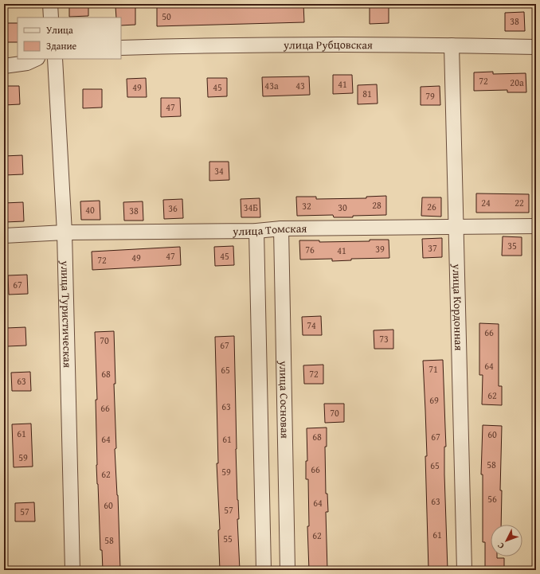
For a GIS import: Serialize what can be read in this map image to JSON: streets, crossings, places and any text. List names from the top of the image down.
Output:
{
  "streets": {
    "street": [
      "улица Рубцовская",
      "улица Томская",
      "улица Кордонная",
      "улица Туристическая",
      "улица Сосновая"
    ]
  },
  "crossings": [
    ["улица Рубцовская", "улица Кордонная"],
    ["улица Томская", "улица Кордонная"],
    ["улица Томская", "улица Туристическая"],
    ["улица Томская", "улица Сосновая"]
  ],
  "house_numbers": [
    "50",
    "38",
    "72",
    "20а",
    "41",
    "43а",
    "43",
    "49",
    "45",
    "81",
    "79",
    "47",
    "34",
    "24",
    "22",
    "28",
    "32",
    "26",
    "34Б",
    "30",
    "36",
    "40",
    "38",
    "35",
    "37",
    "39",
    "76",
    "41",
    "47",
    "45",
    "49",
    "72",
    "67",
    "74",
    "66",
    "73",
    "70",
    "67",
    "64",
    "71",
    "65",
    "68",
    "72",
    "63",
    "62",
    "69",
    "63",
    "66",
    "70",
    "61",
    "60",
    "68",
    "67",
    "64",
    "61",
    "59",
    "58",
    "65",
    "66",
    "59",
    "62",
    "56",
    "63",
    "64",
    "60",
    "57",
    "57",
    "61",
    "62",
    "55",
    "58"
  ],
  "legend": ["Улица", "Здание"],
  "north": "bottom left"
}
